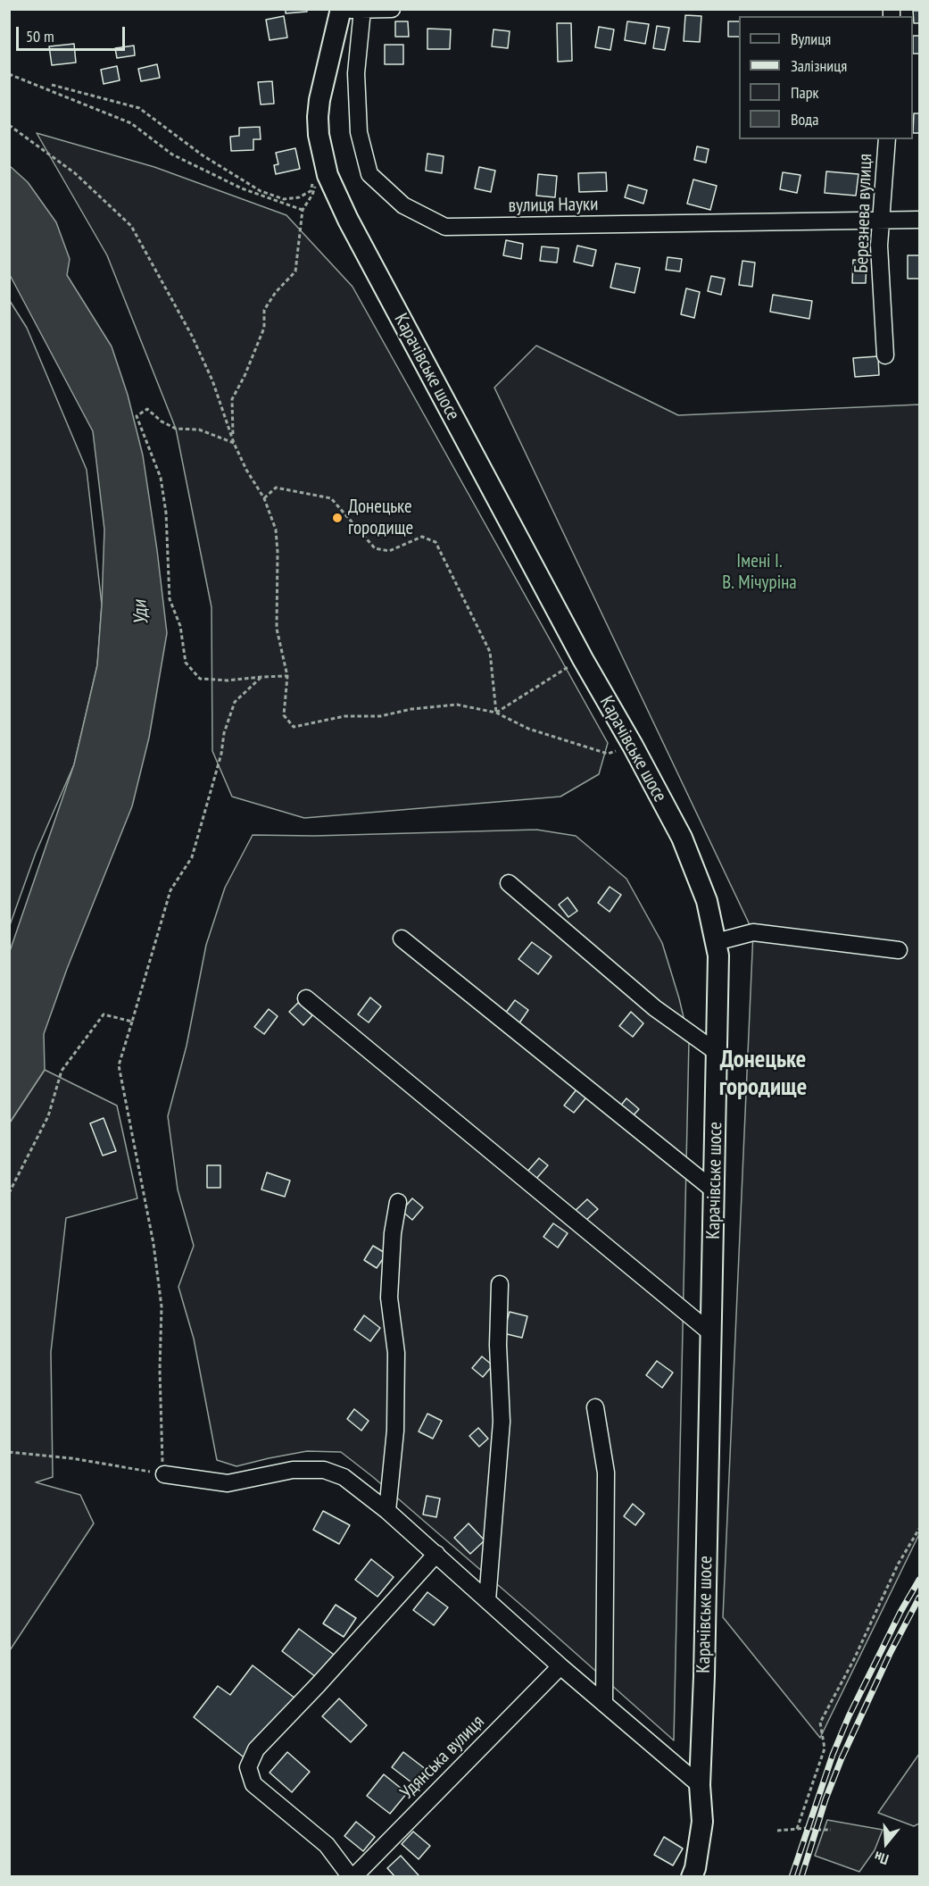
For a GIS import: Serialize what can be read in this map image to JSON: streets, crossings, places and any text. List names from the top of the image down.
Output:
{
  "streets": {
    "main road": ["Карачівське шосе"],
    "street": ["вулиця Науки", "Березнева вулиця", "Удянська вулиця"]
  },
  "crossings": [
    ["вулиця Науки", "Березнева вулиця"]
  ],
  "districts": ["Донецьке городище"],
  "water": ["Уди"],
  "parks": ["Імені І. В. Мічуріна"],
  "places": ["Донецьке городище"],
  "legend": [
    "Вулиця",
    "Залізниця",
    "Парк",
    "Вода"
  ],
  "scale_bar": "50 m",
  "north": "bottom"
}
